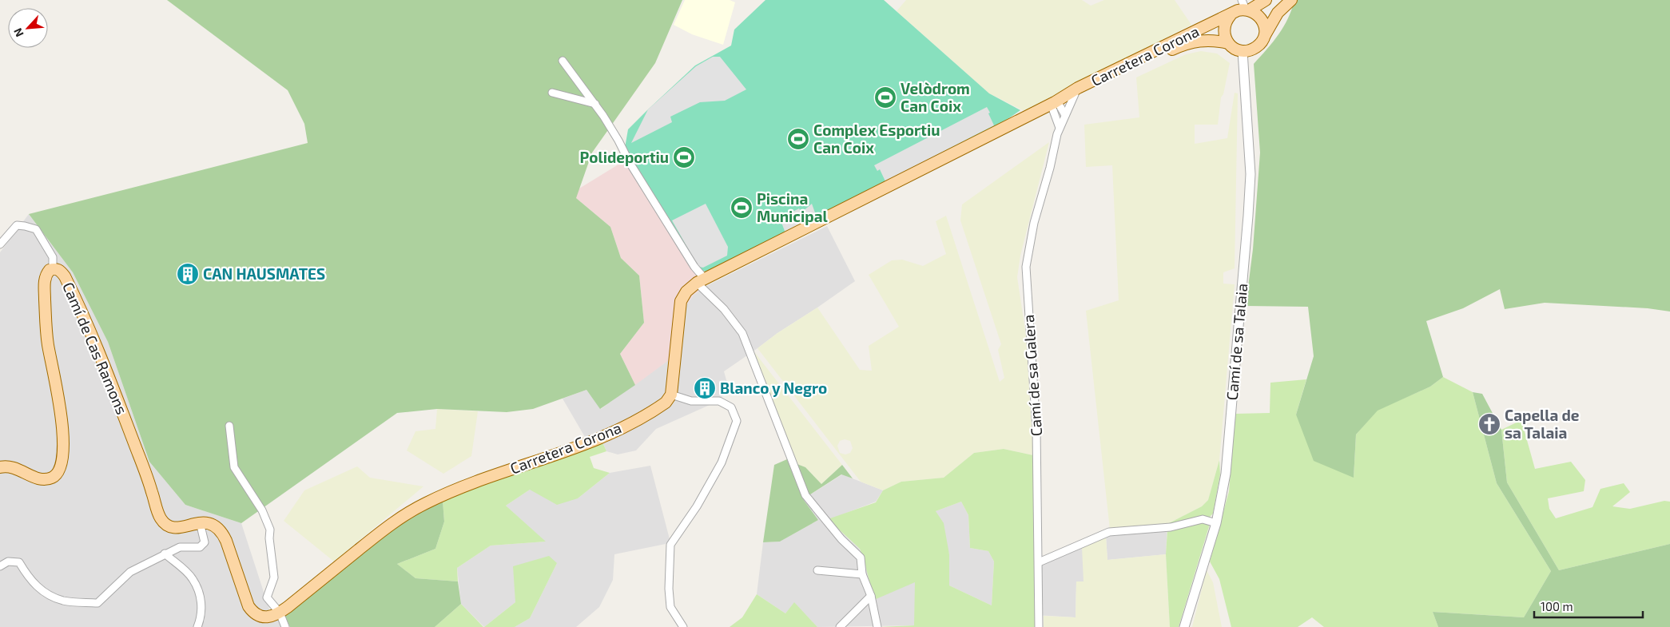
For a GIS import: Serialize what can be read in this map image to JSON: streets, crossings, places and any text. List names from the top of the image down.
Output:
{
  "streets": {
    "main road": ["Carretera Corona", "Camí de Cas Ramons"],
    "street": ["Camí de sa Talaia", "Camí de sa Galera"]
  },
  "crossings": [
    ["Carretera Corona", "Camí de sa Talaia"],
    ["Carretera Corona", "Camí de Cas Ramons"],
    ["Carretera Corona", "Camí de sa Galera"]
  ],
  "places": {
    "sports": [
      "Velòdrom Can Coix",
      "Complex Esportiu Can Coix",
      "Polideportiu",
      "Piscina Municipal"
    ],
    "building": ["CAN HAUSMATES", "Blanco y Negro"],
    "church": ["Capella de sa Talaia"]
  },
  "scale_bar": "100 m",
  "north": "bottom left"
}
